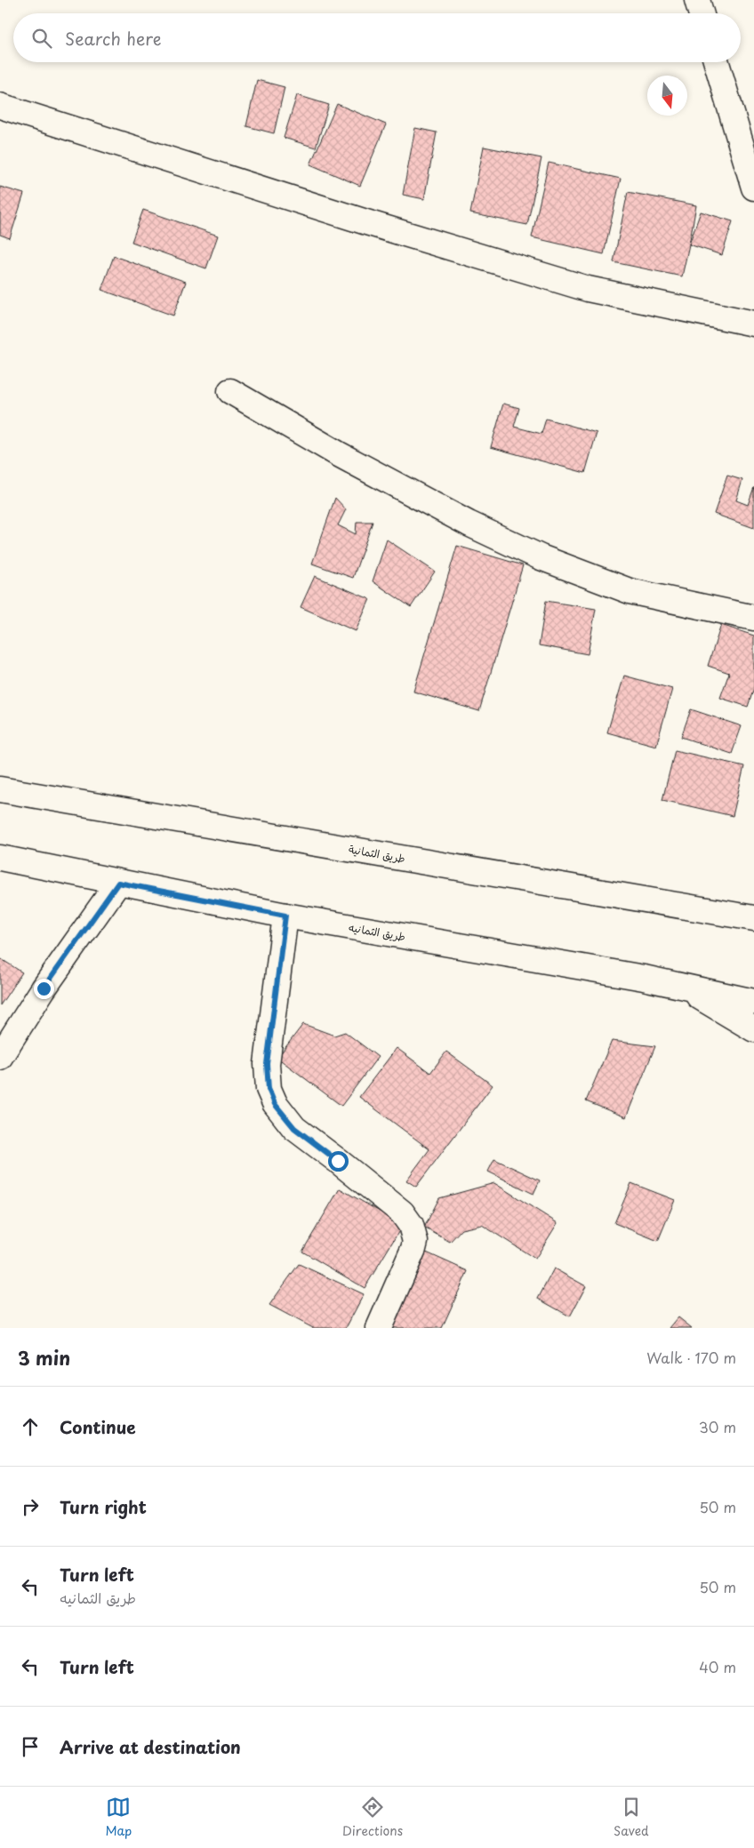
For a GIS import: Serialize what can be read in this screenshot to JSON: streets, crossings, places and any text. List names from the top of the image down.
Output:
{
  "streets": {
    "street": ["طريق الثمانية", "طريق الثمانيه"]
  },
  "north": "bottom",
  "page": {
    "search": "Search here",
    "heading": ["3 min", "Walk · 170 m"],
    "list": [
      ["Continue", "30 m"],
      ["Turn right", "50 m"],
      ["Turn left", "طريق الثمانيه", "50 m"],
      ["Turn left", "40 m"],
      "Arrive at destination"
    ],
    "nav": ["Map", "Directions", "Saved"]
  }
}
